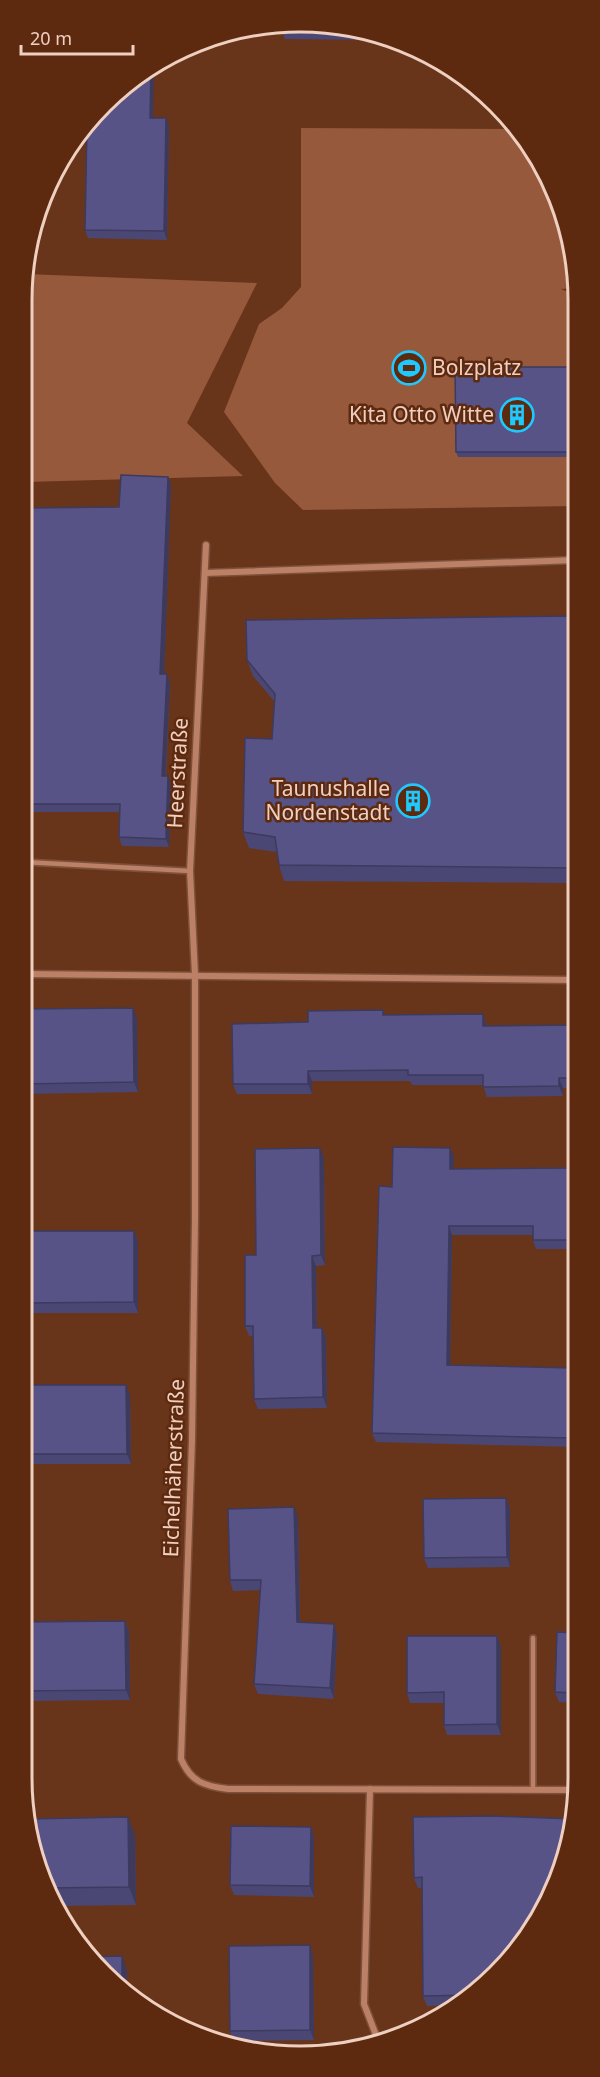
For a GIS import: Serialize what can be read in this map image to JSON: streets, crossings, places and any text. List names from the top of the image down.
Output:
{
  "streets": {
    "street": ["Heerstraße", "Eichelhäherstraße"]
  },
  "crossings": [
    ["Heerstraße", "Eichelhäherstraße"]
  ],
  "places": {
    "sports": ["Bolzplatz"],
    "building": ["Kita Otto Witte", "Taunushalle Nordenstadt"]
  },
  "scale_bar": "20 m"
}
